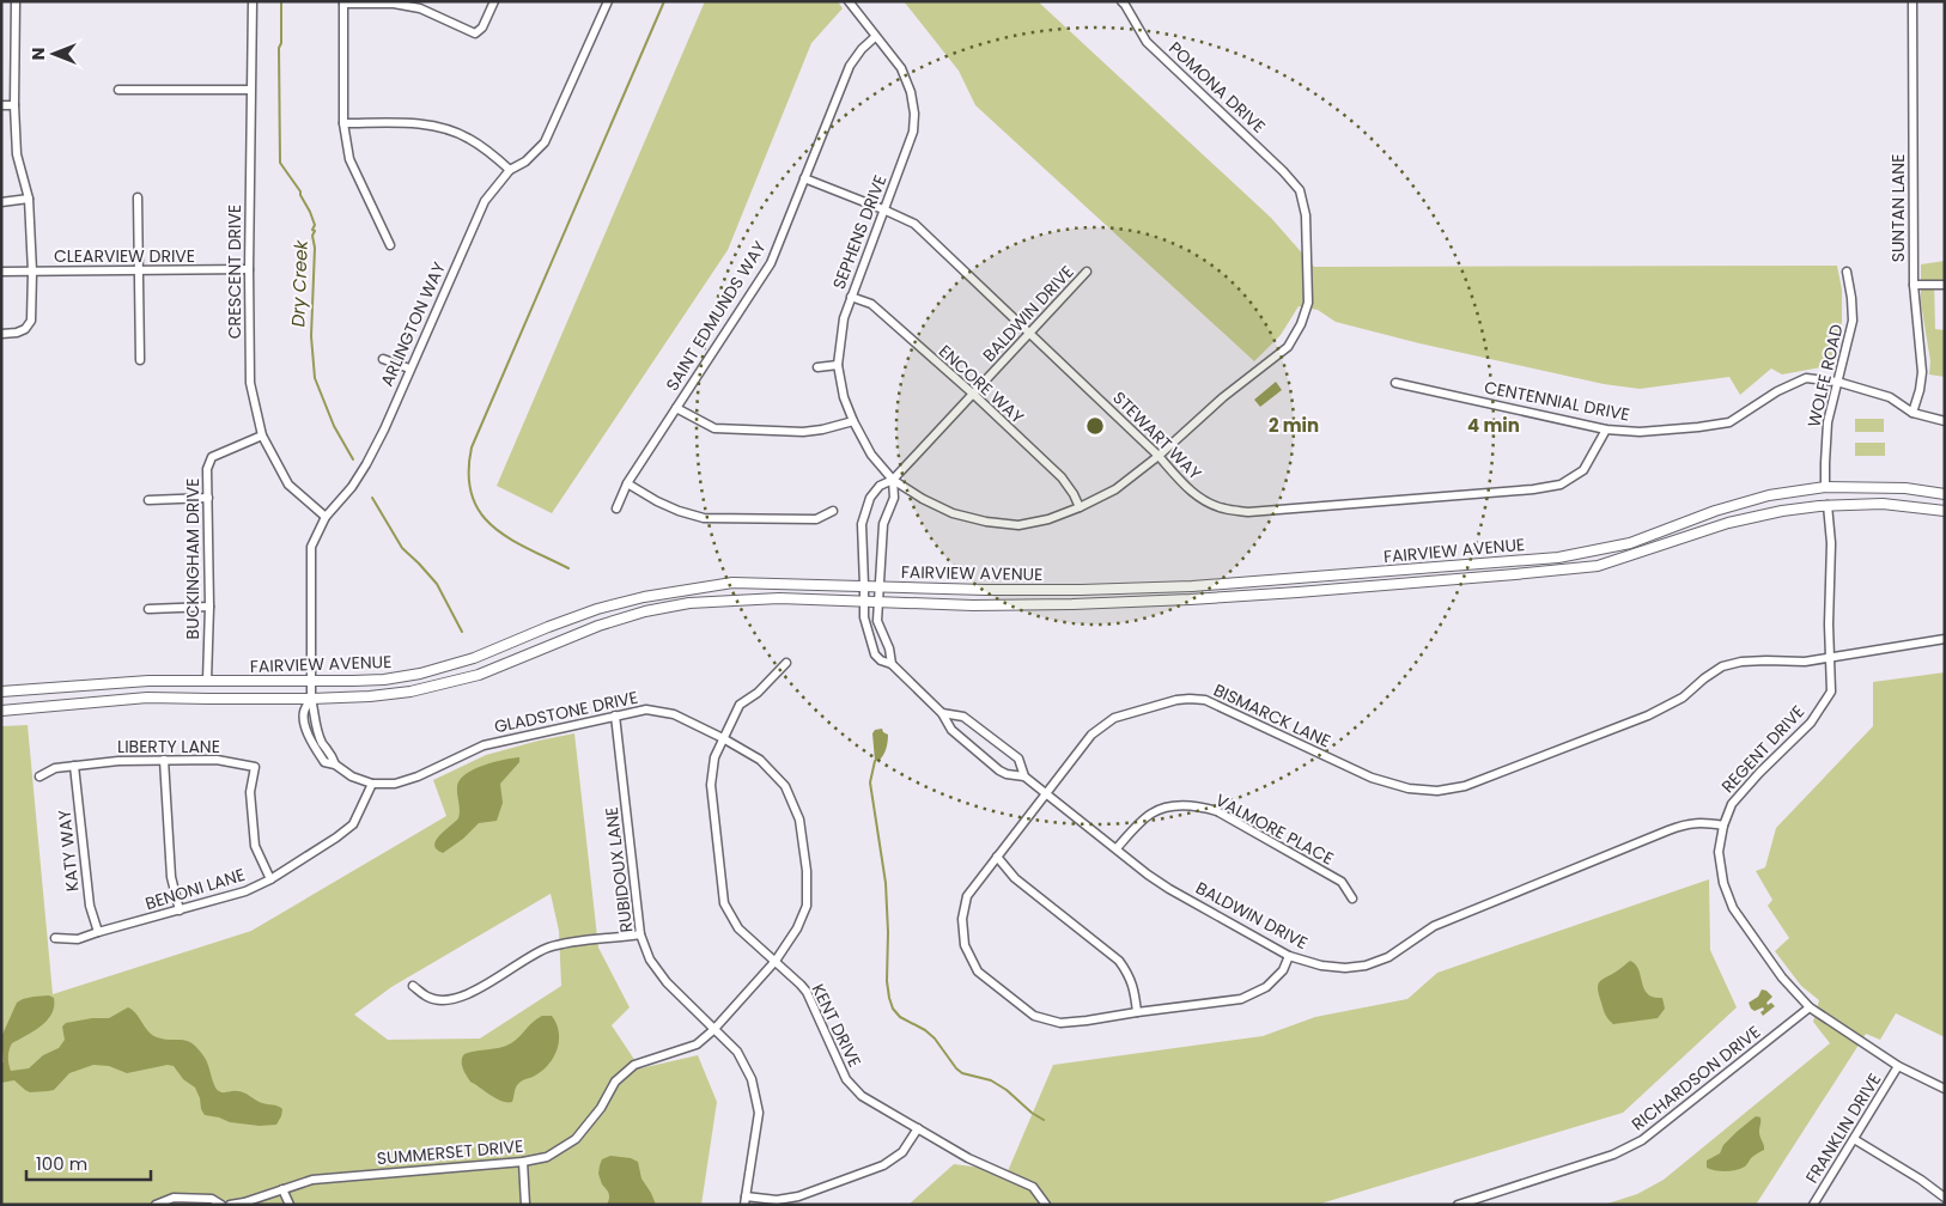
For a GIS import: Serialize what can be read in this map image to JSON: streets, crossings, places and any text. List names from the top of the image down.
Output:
{
  "streets": {
    "street": [
      "POMONA DRIVE",
      "SUNTAN LANE",
      "SEPHENS DRIVE",
      "CLEARVIEW DRIVE",
      "CRESCENT DRIVE",
      "BALDWIN DRIVE",
      "SAINT EDMUNDS WAY",
      "ARLINGTON WAY",
      "WOLFE ROAD",
      "ENCORE WAY",
      "CENTENNIAL DRIVE",
      "STEWART WAY",
      "FAIRVIEW AVENUE",
      "BUCKINGHAM DRIVE",
      "GLADSTONE DRIVE",
      "BISMARCK LANE",
      "LIBERTY LANE",
      "REGENT DRIVE",
      "VALMORE PLACE",
      "KATY WAY",
      "RUBIDOUX LANE",
      "BENONI LANE",
      "KENT DRIVE",
      "RICHARDSON DRIVE",
      "FRANKLIN DRIVE",
      "SUMMERSET DRIVE"
    ]
  },
  "crossings": [
    ["POMONA DRIVE", "SEPHENS DRIVE"],
    ["SUNTAN LANE", "CENTENNIAL DRIVE"],
    ["SEPHENS DRIVE", "BALDWIN DRIVE"],
    ["SEPHENS DRIVE", "SAINT EDMUNDS WAY"],
    ["SEPHENS DRIVE", "ENCORE WAY"],
    ["SEPHENS DRIVE", "STEWART WAY"],
    ["CLEARVIEW DRIVE", "CRESCENT DRIVE"],
    ["CRESCENT DRIVE", "ARLINGTON WAY"],
    ["CRESCENT DRIVE", "BUCKINGHAM DRIVE"],
    ["BALDWIN DRIVE", "ENCORE WAY"],
    ["BALDWIN DRIVE", "STEWART WAY"],
    ["BALDWIN DRIVE", "FAIRVIEW AVENUE"],
    ["BALDWIN DRIVE", "BISMARCK LANE"],
    ["BALDWIN DRIVE", "REGENT DRIVE"],
    ["BALDWIN DRIVE", "VALMORE PLACE"],
    ["SAINT EDMUNDS WAY", "STEWART WAY"],
    ["ARLINGTON WAY", "FAIRVIEW AVENUE"],
    ["ARLINGTON WAY", "GLADSTONE DRIVE"],
    ["WOLFE ROAD", "CENTENNIAL DRIVE"],
    ["WOLFE ROAD", "FAIRVIEW AVENUE"],
    ["CENTENNIAL DRIVE", "STEWART WAY"],
    ["FAIRVIEW AVENUE", "BUCKINGHAM DRIVE"],
    ["FAIRVIEW AVENUE", "GLADSTONE DRIVE"],
    ["FAIRVIEW AVENUE", "REGENT DRIVE"],
    ["GLADSTONE DRIVE", "RUBIDOUX LANE"],
    ["GLADSTONE DRIVE", "BENONI LANE"],
    ["GLADSTONE DRIVE", "KENT DRIVE"],
    ["GLADSTONE DRIVE", "SUMMERSET DRIVE"],
    ["BISMARCK LANE", "REGENT DRIVE"],
    ["LIBERTY LANE", "KATY WAY"],
    ["LIBERTY LANE", "BENONI LANE"],
    ["REGENT DRIVE", "RICHARDSON DRIVE"],
    ["REGENT DRIVE", "FRANKLIN DRIVE"],
    ["KATY WAY", "BENONI LANE"],
    ["RUBIDOUX LANE", "SUMMERSET DRIVE"],
    ["KENT DRIVE", "SUMMERSET DRIVE"]
  ],
  "water": ["Dry Creek"],
  "scale_bar": "100 m",
  "north": "left",
  "rings": ["2 min", "4 min"]
}
